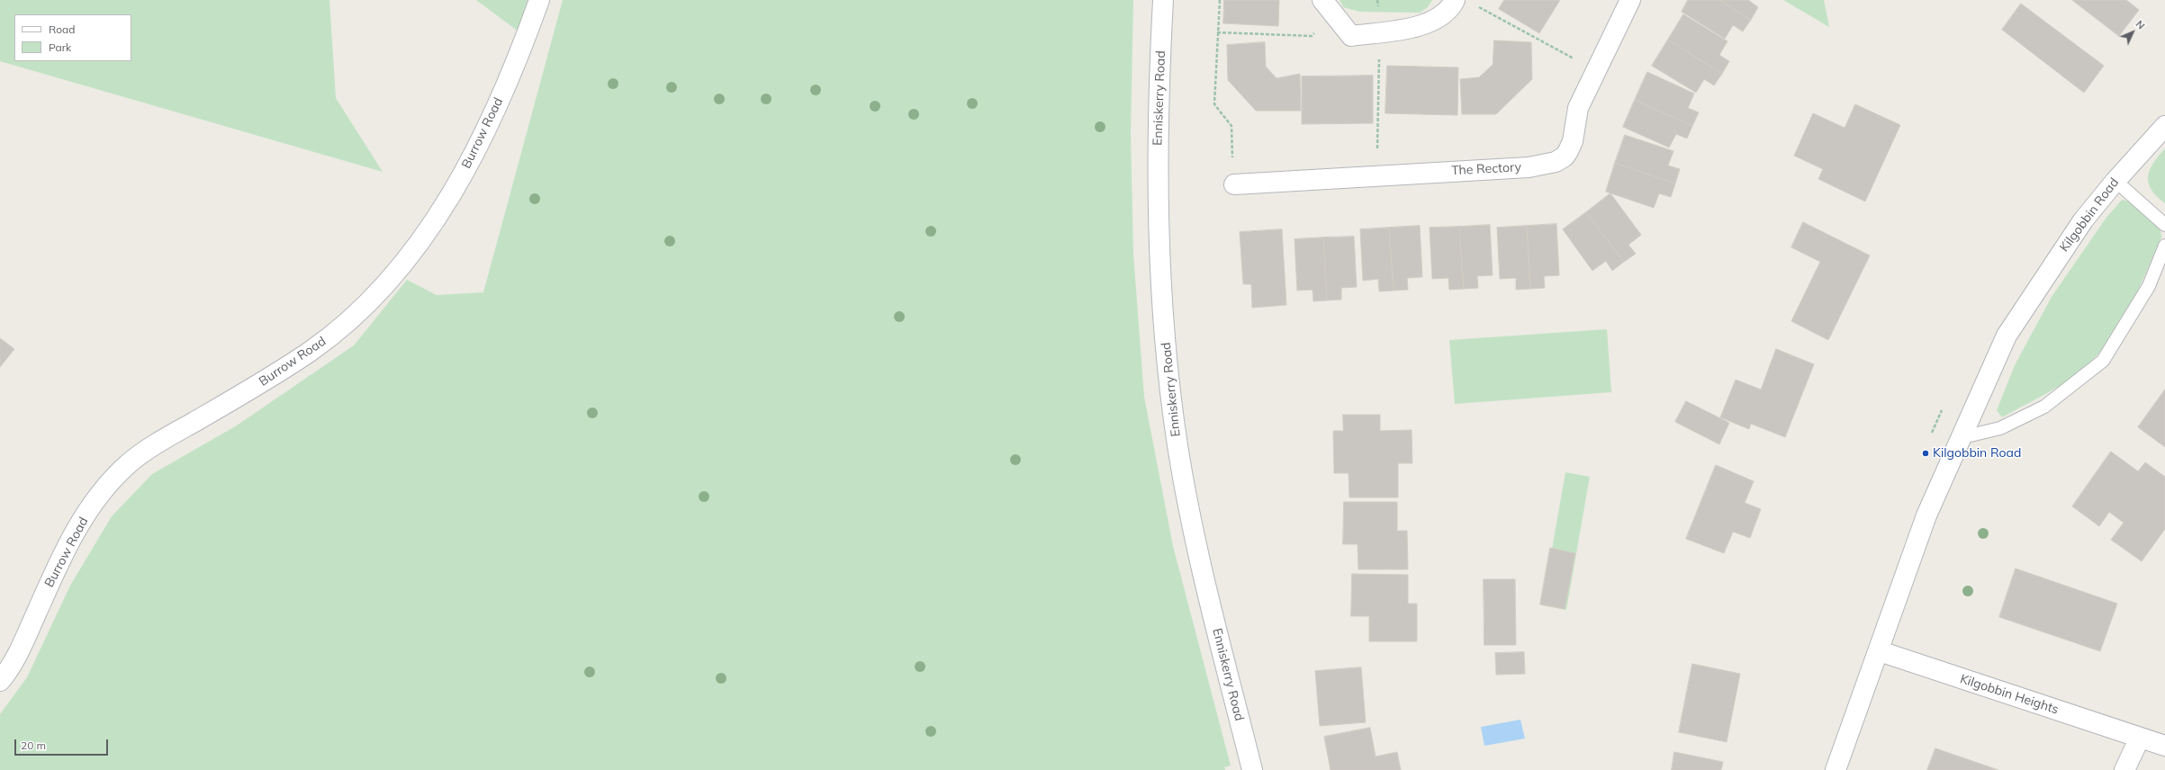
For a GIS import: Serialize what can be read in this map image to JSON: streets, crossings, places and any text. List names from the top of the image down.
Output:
{
  "streets": {
    "street": [
      "Enniskerry Road",
      "Burrow Road",
      "The Rectory",
      "Kilgobbin Road",
      "Kilgobbin Heights"
    ]
  },
  "crossings": [
    ["Kilgobbin Road", "Kilgobbin Heights"]
  ],
  "places": ["Kilgobbin Road"],
  "legend": ["Road", "Park"],
  "scale_bar": "20 m",
  "north": "top right"
}
